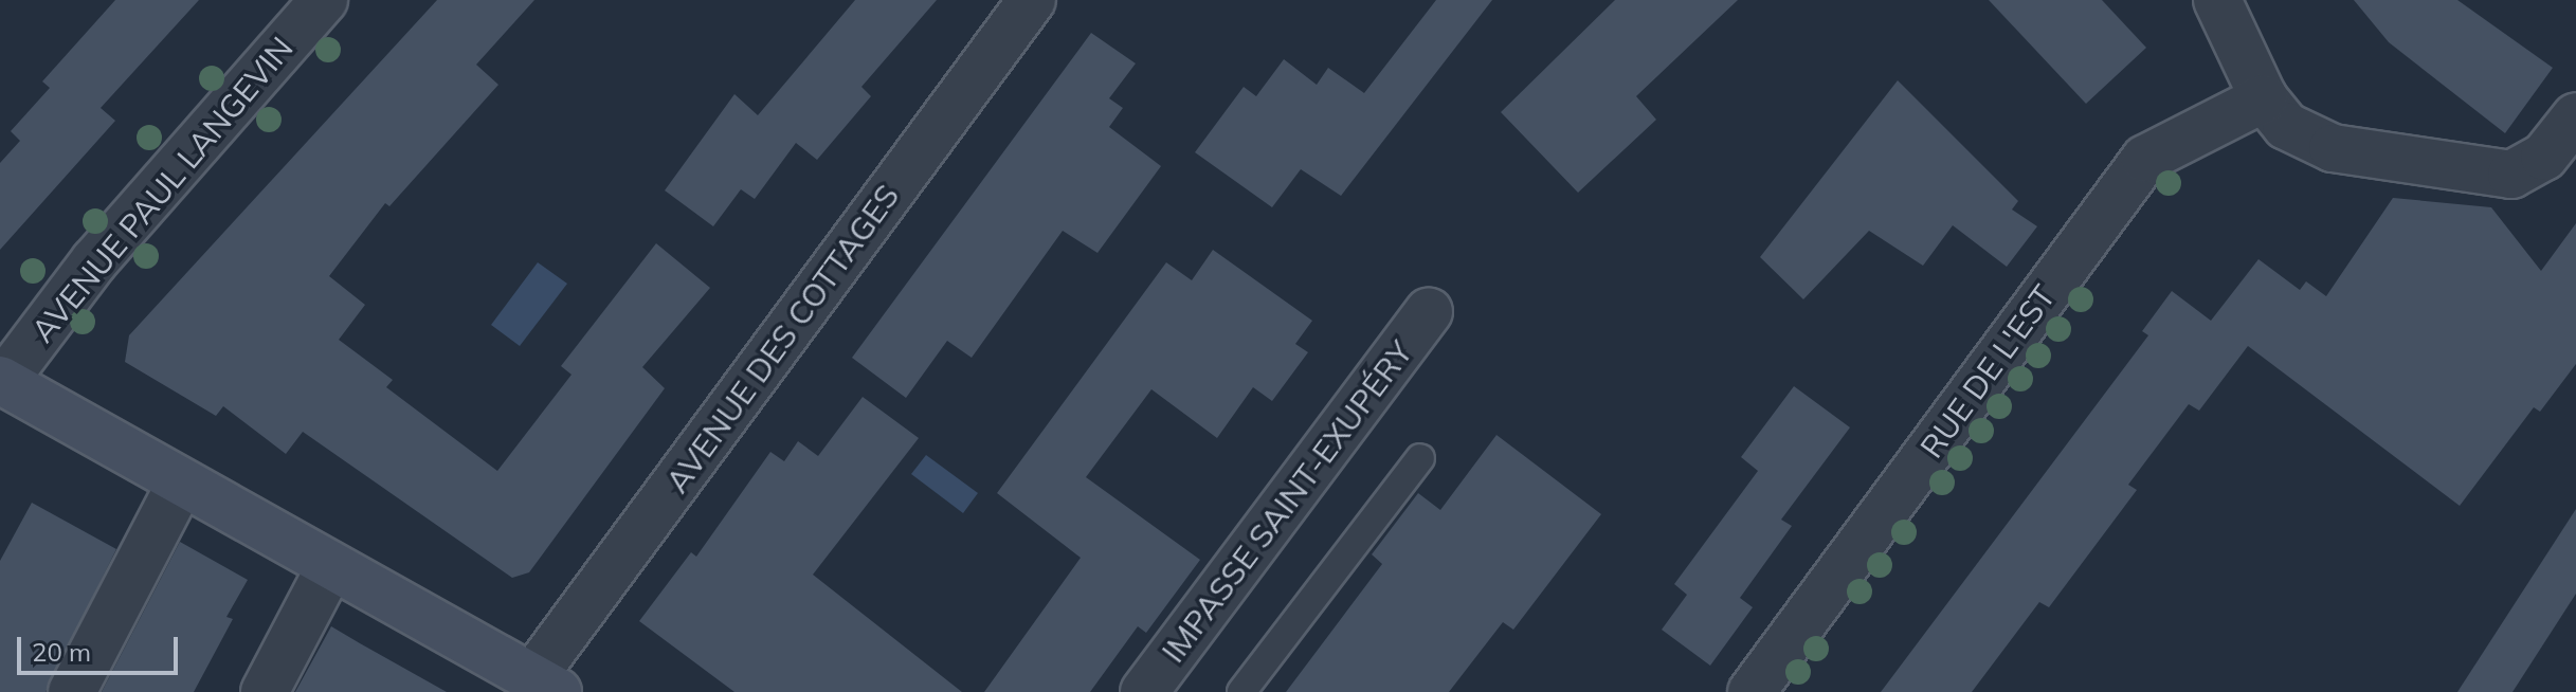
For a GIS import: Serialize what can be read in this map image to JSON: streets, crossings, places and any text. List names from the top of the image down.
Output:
{
  "streets": {
    "street": [
      "AVENUE PAUL LANGEVIN",
      "AVENUE DES COTTAGES",
      "RUE DE L'EST",
      "IMPASSE SAINT-EXUPÉRY"
    ]
  },
  "scale_bar": "20 m"
}
